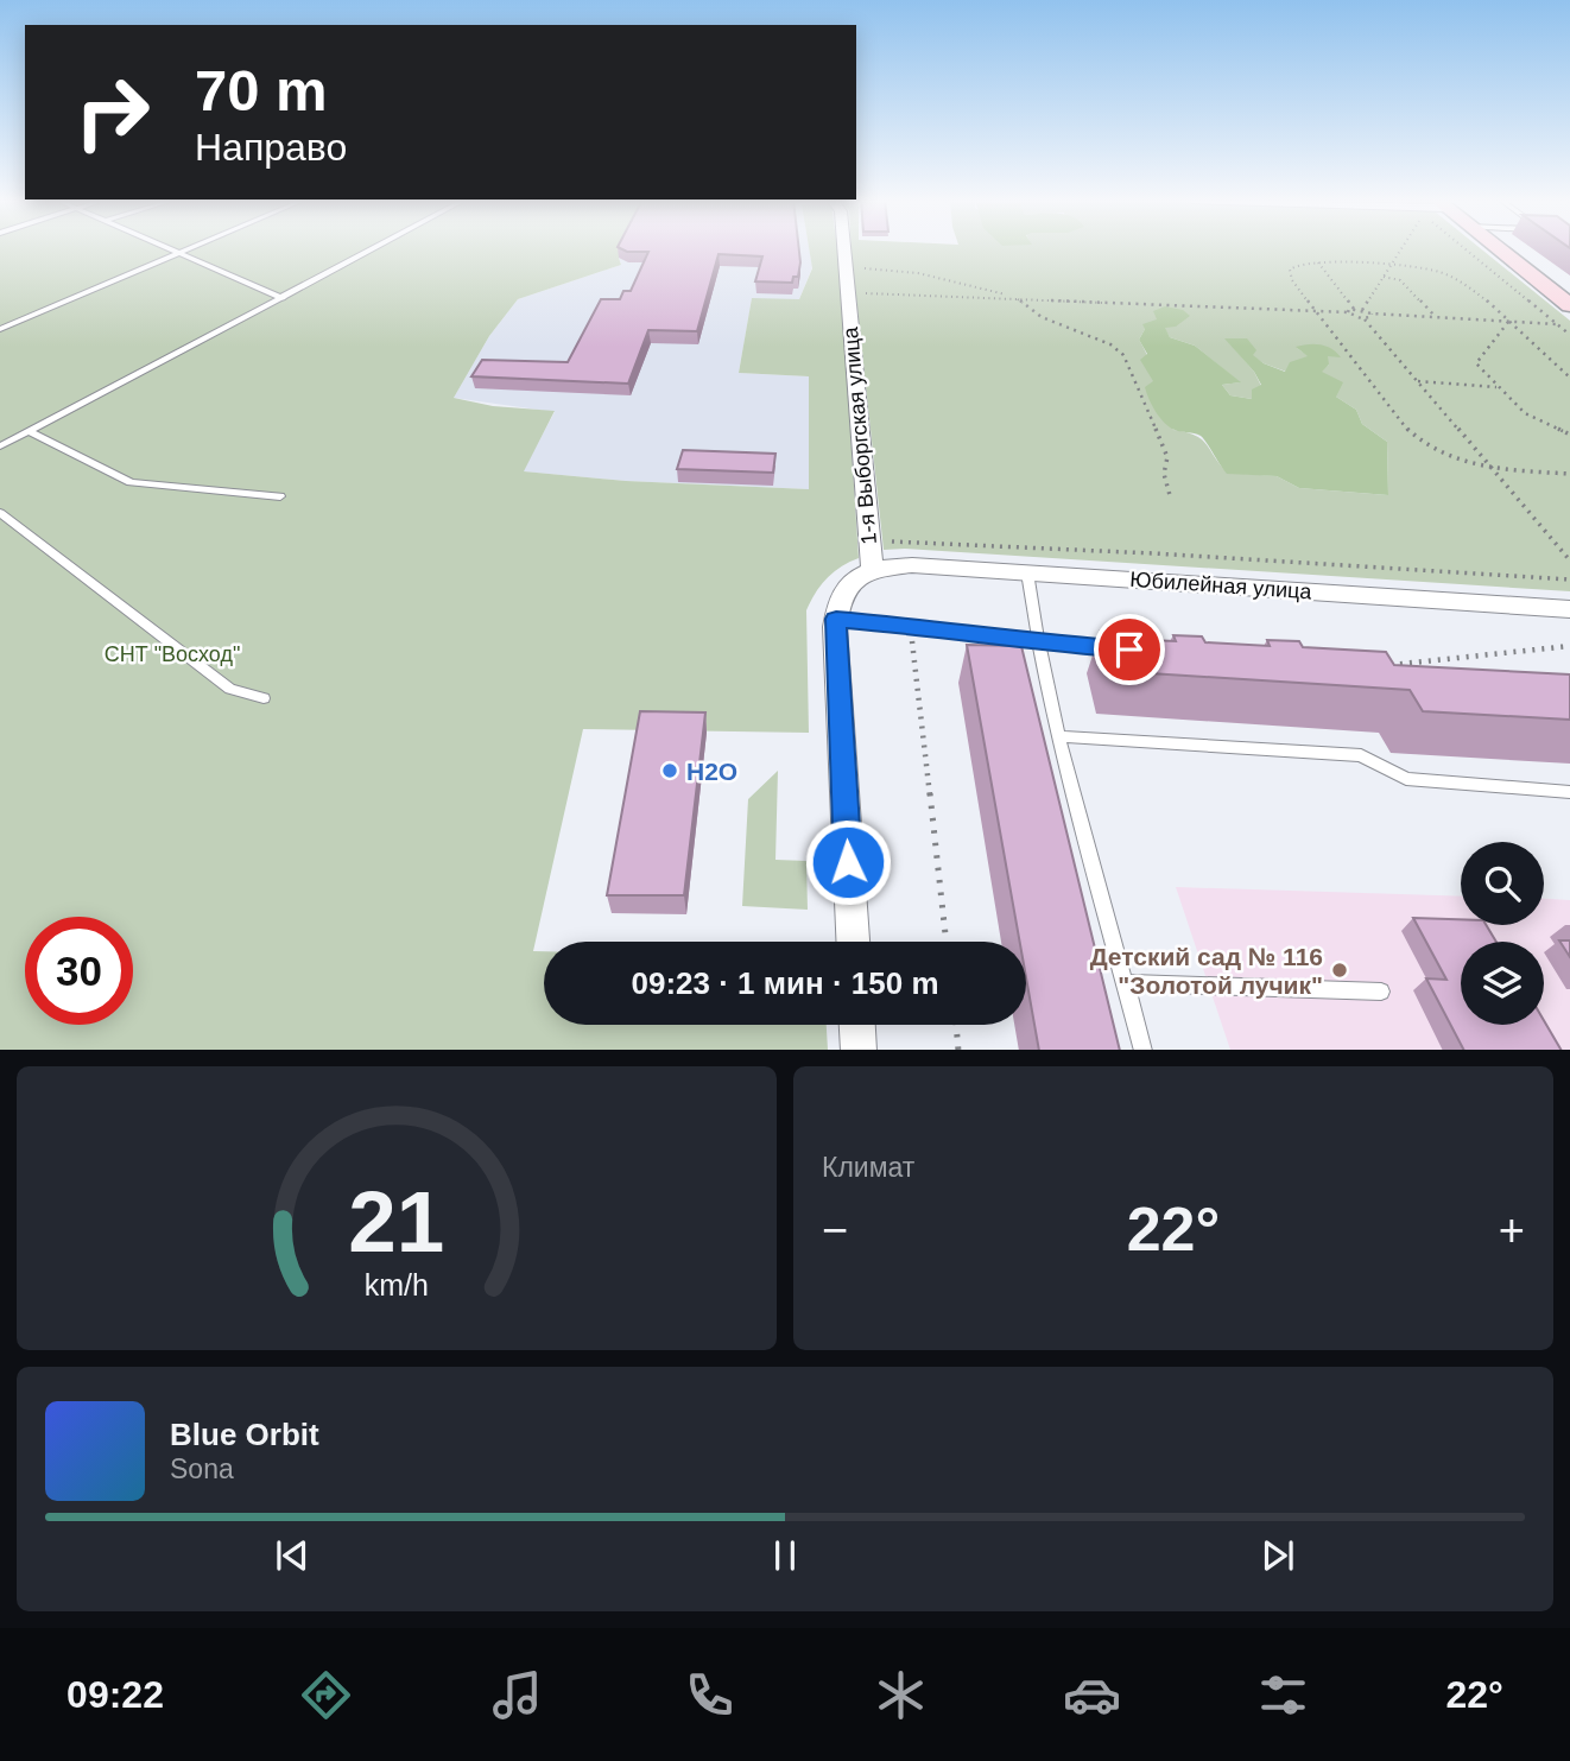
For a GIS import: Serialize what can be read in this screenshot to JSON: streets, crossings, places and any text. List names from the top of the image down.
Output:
{
  "streets": {
    "street": ["1-я Выборгская улица", "Юбилейная улица"]
  },
  "crossings": [
    ["1-я Выборгская улица", "Юбилейная улица"]
  ],
  "parks": ["СНТ \"Восход\""],
  "places": ["H2O", "Детский сад № 116 \"Золотой лучик\""],
  "page": {
    "turn": ["70 m", "Направо"],
    "limit": "30",
    "trip": "09:23 · 1 мин · 150 m",
    "tile": "Климат",
    "heat": ["−", "22°", "+"],
    "song": ["Blue Orbit", "Sona"],
    "tabs": ["09:22", "22°"],
    "gauge": ["21", "km/h"]
  }
}
